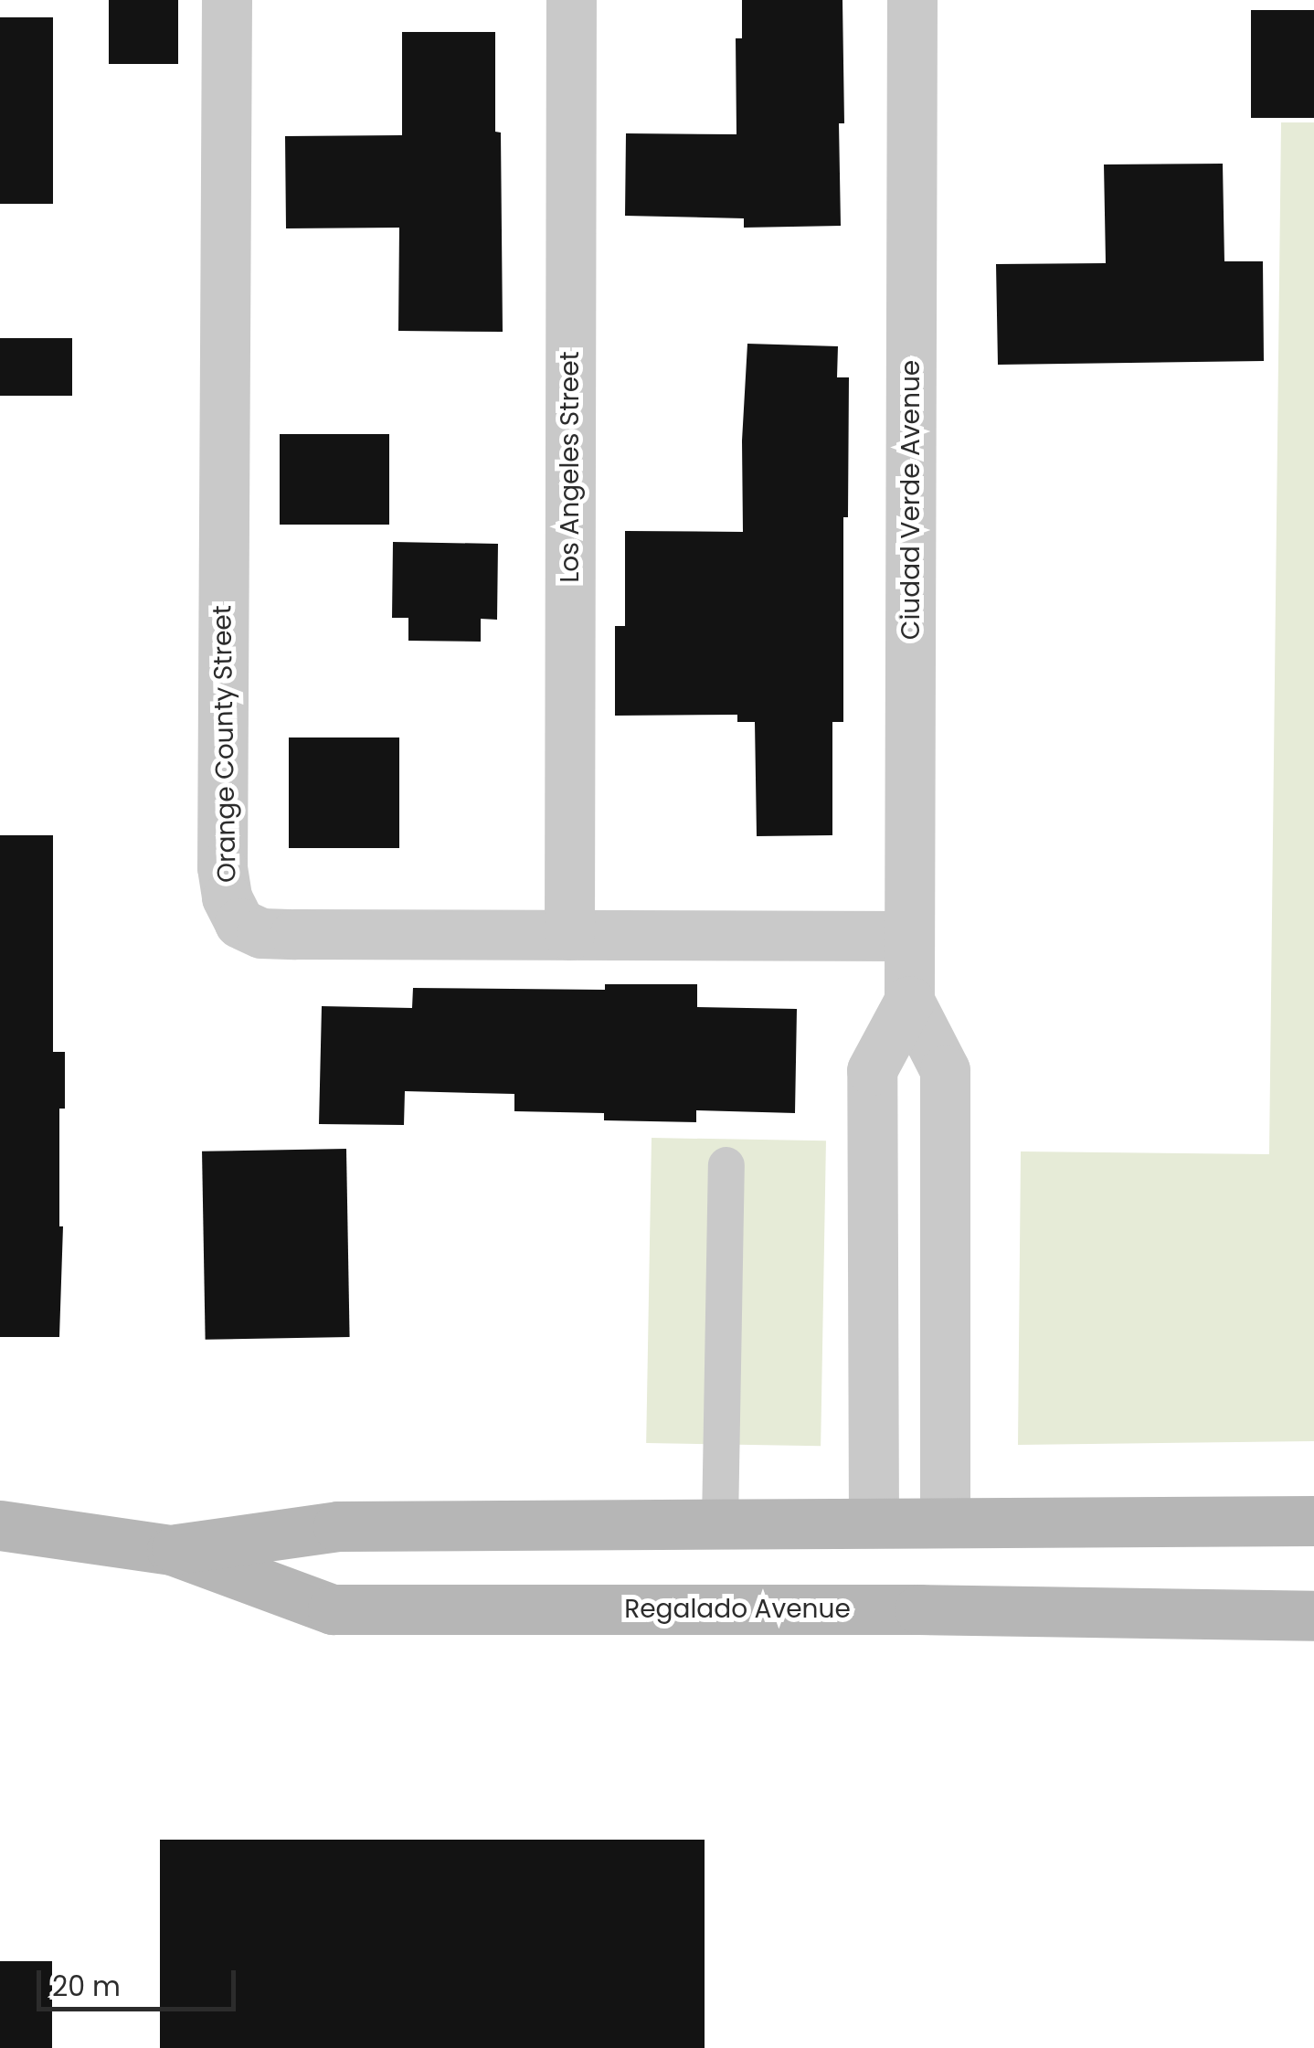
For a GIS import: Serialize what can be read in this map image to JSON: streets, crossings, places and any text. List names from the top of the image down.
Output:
{
  "streets": {
    "main road": ["Regalado Avenue"],
    "street": ["Los Angeles Street", "Ciudad Verde Avenue", "Orange County Street"]
  },
  "crossings": [
    ["Los Angeles Street", "Orange County Street"],
    ["Ciudad Verde Avenue", "Orange County Street"],
    ["Ciudad Verde Avenue", "Regalado Avenue"]
  ],
  "scale_bar": "20 m"
}
